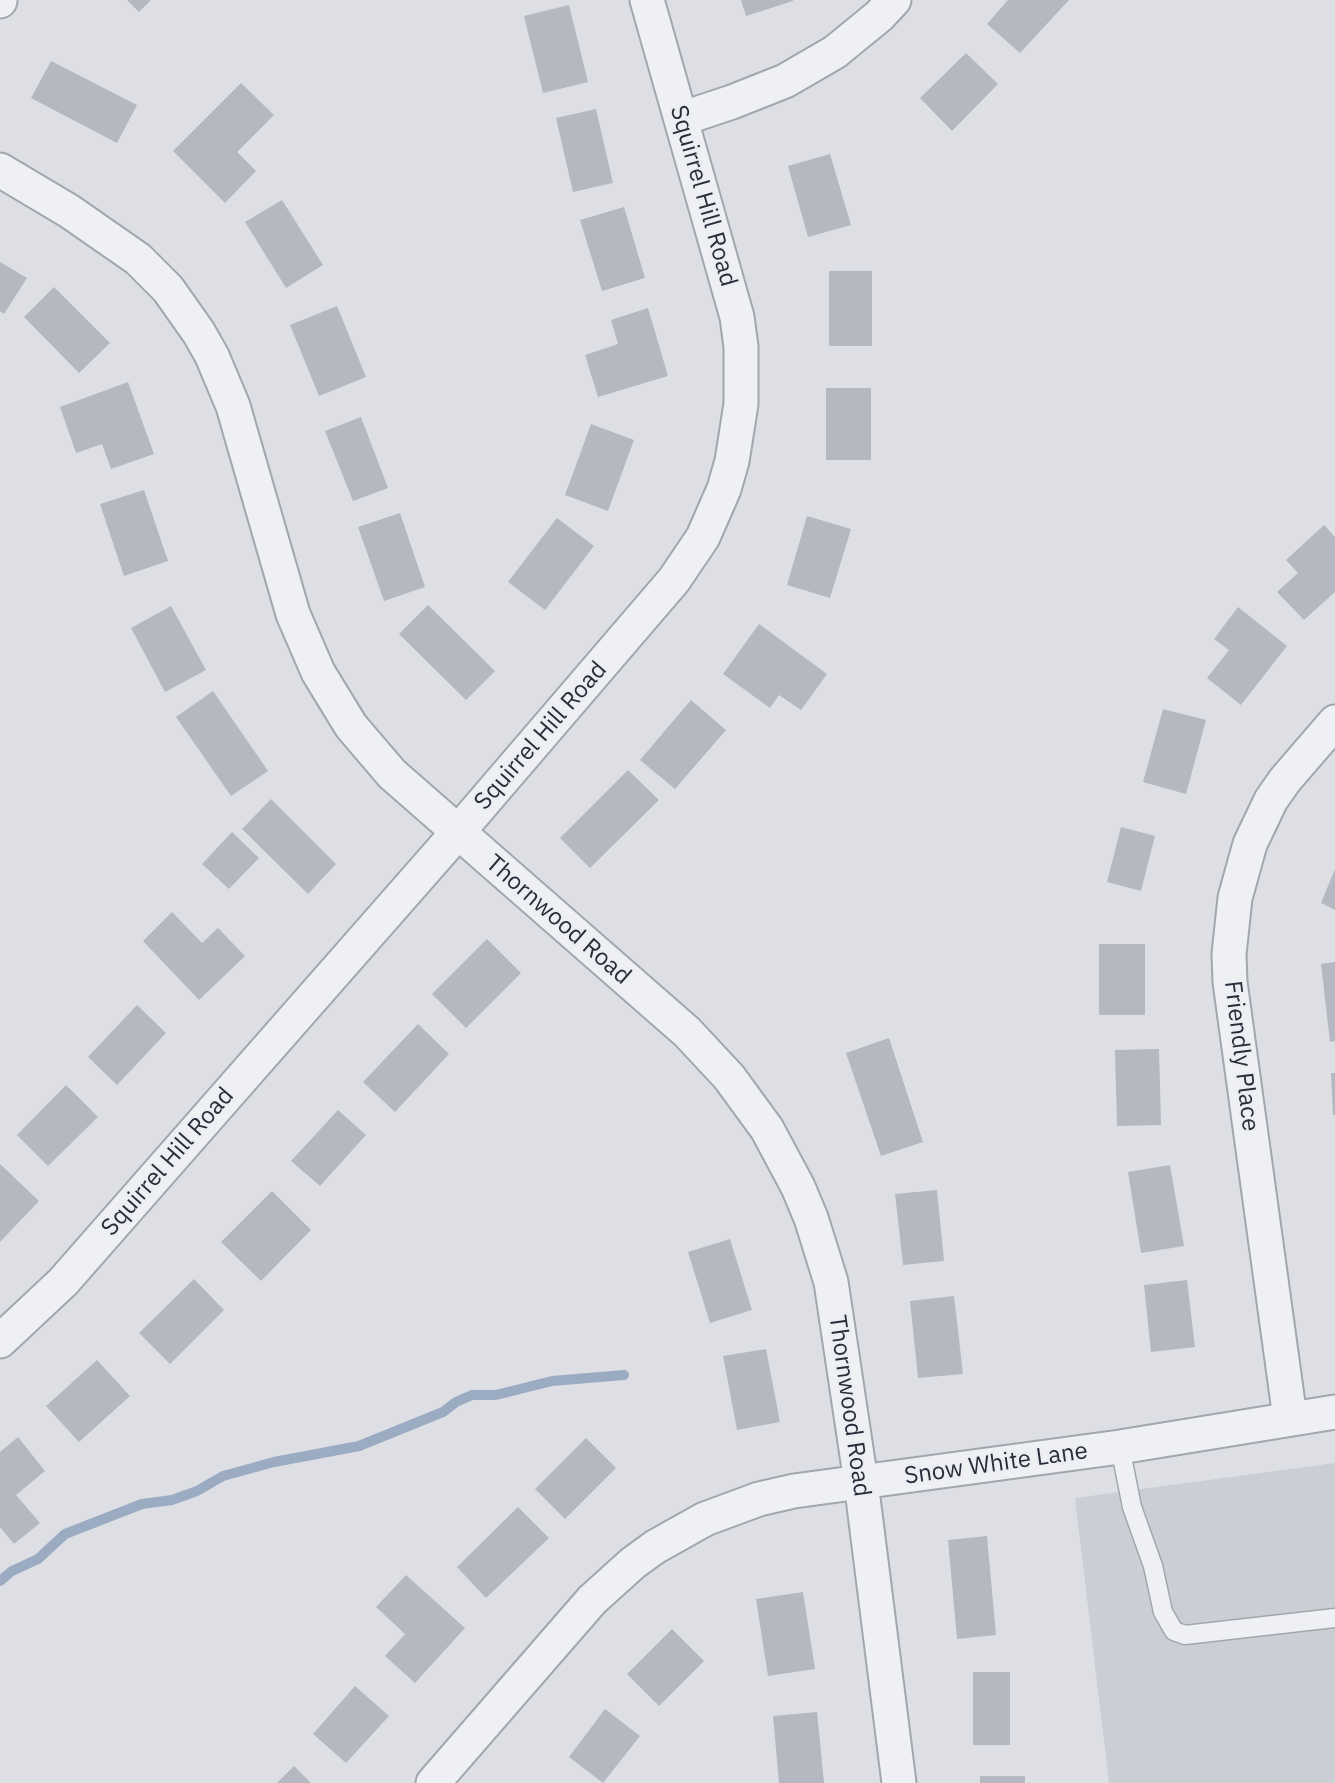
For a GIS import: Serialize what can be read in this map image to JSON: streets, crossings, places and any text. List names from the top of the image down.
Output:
{
  "streets": {
    "street": [
      "Squirrel Hill Road",
      "Thornwood Road",
      "Friendly Place",
      "Snow White Lane"
    ]
  },
  "crossings": [
    ["Squirrel Hill Road", "Thornwood Road"],
    ["Thornwood Road", "Snow White Lane"],
    ["Friendly Place", "Snow White Lane"]
  ]
}
